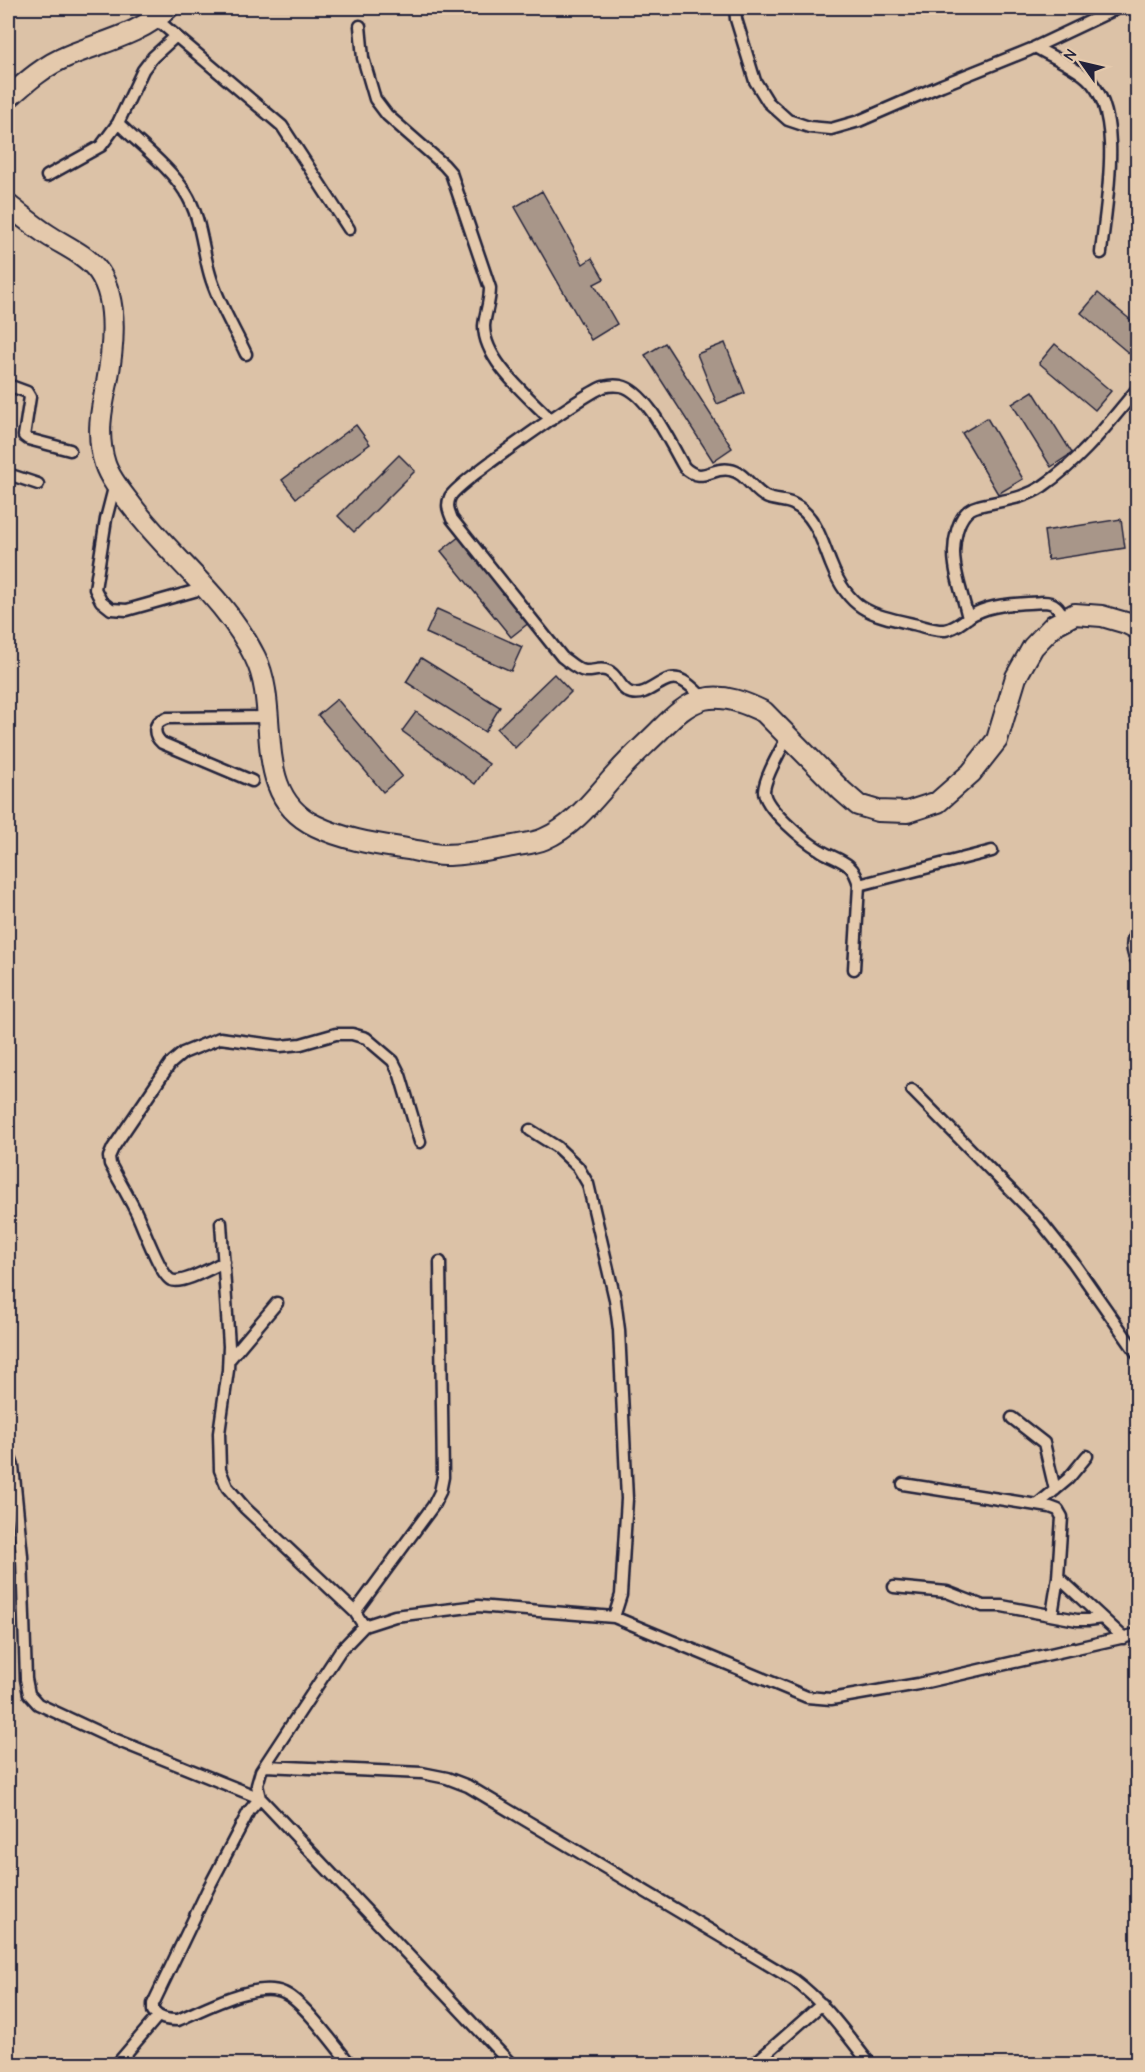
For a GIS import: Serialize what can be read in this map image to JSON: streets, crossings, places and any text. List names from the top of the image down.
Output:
{
  "north": "top left"
}
